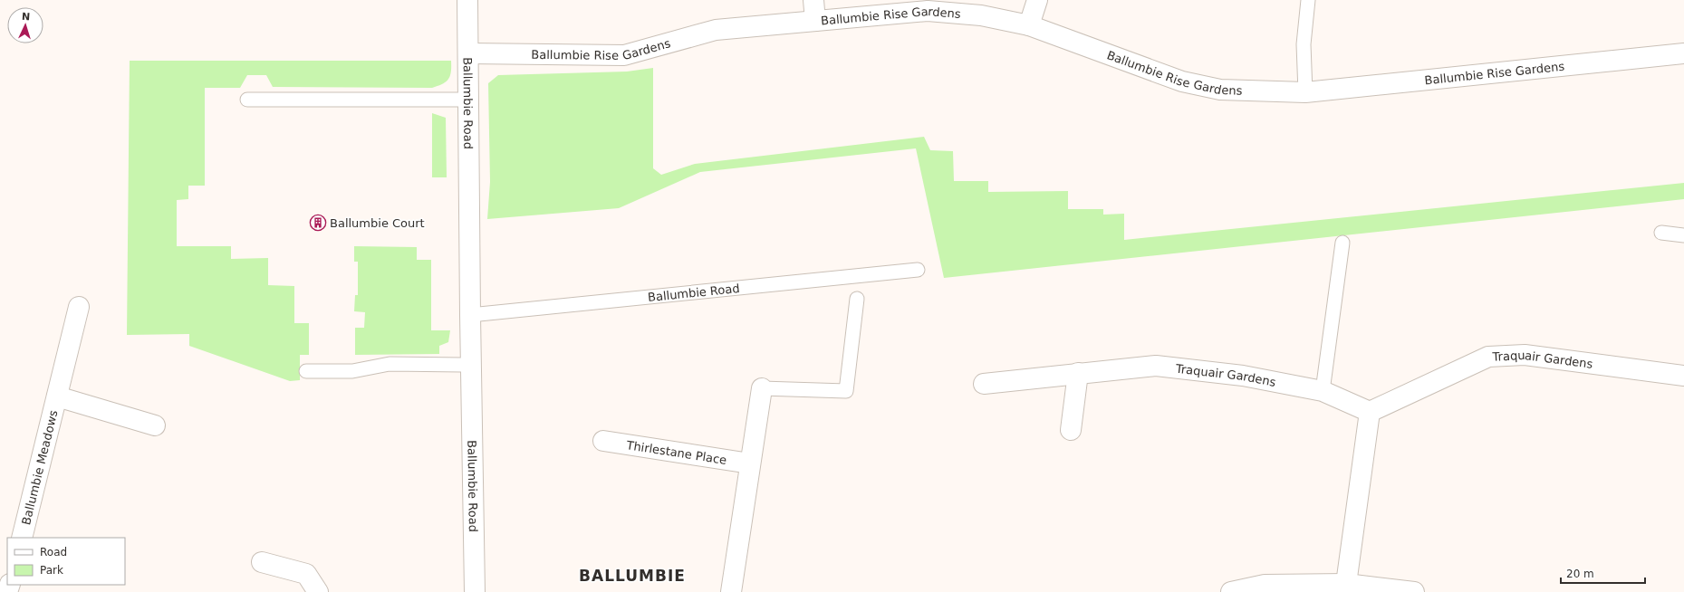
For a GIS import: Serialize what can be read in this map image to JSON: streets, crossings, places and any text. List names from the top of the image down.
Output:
{
  "streets": {
    "street": [
      "Ballumbie Rise Gardens",
      "Ballumbie Road",
      "Traquair Gardens",
      "Thirlestane Place",
      "Ballumbie Meadows"
    ]
  },
  "crossings": [
    ["Ballumbie Rise Gardens", "Ballumbie Road"]
  ],
  "districts": ["BALLUMBIE"],
  "places": {
    "building": ["Ballumbie Court"]
  },
  "legend": ["Road", "Park"],
  "scale_bar": "20 m",
  "north": "top"
}
